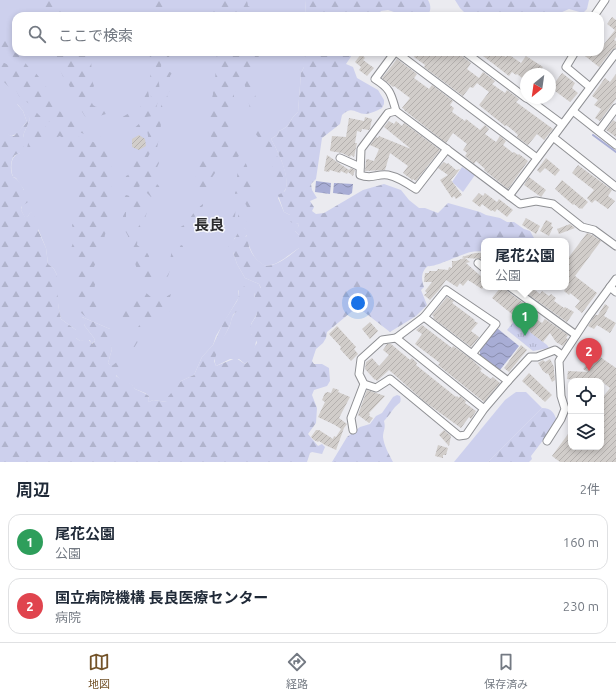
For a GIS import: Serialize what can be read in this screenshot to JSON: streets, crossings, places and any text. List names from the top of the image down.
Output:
{
  "districts": ["長良"],
  "north": "bottom left",
  "page": {
    "search": "ここで検索",
    "popup": ["尾花公園", "公園"],
    "pins": ["1", "2"],
    "heading": ["周辺", "2件"],
    "list": [
      {
        "mark": "1",
        "name": "尾花公園",
        "note": "公園",
        "value": "160 m"
      },
      {
        "mark": "2",
        "name": "国立病院機構 長良医療センター",
        "note": "病院",
        "value": "230 m"
      }
    ],
    "nav": ["地図", "経路", "保存済み"]
  }
}
